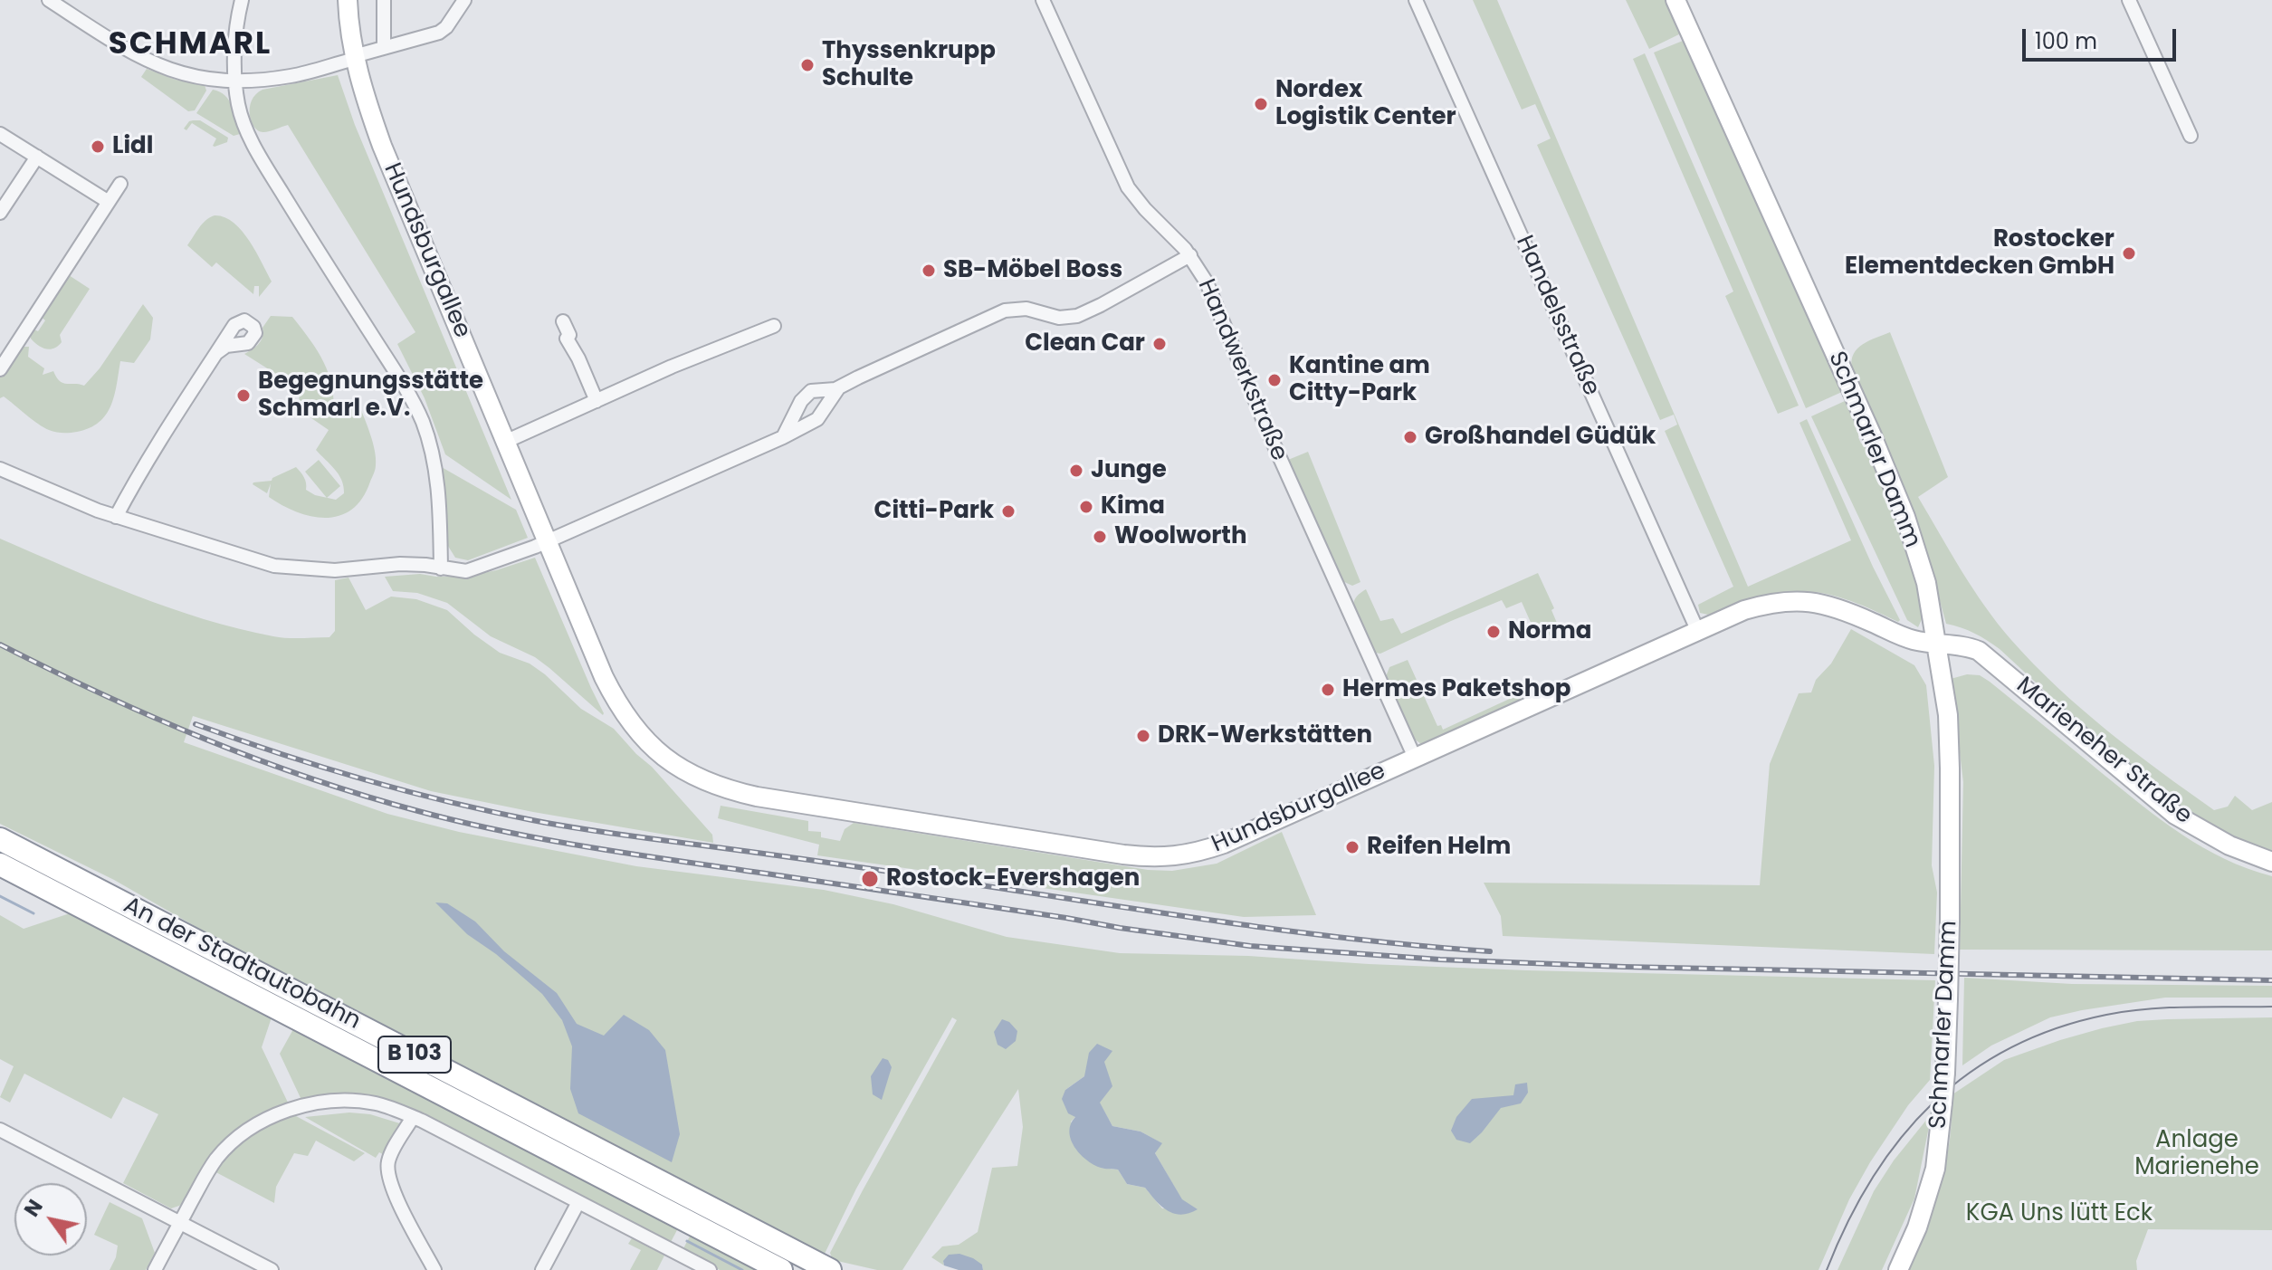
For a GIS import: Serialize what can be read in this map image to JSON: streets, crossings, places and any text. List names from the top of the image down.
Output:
{
  "streets": {
    "highway": ["An der Stadtautobahn", "B 103"],
    "street": [
      "Hundsburgallee",
      "Handelsstraße",
      "Handwerkstraße",
      "Schmarler Damm",
      "Marieneher Straße"
    ]
  },
  "crossings": [
    ["Hundsburgallee", "Handelsstraße"],
    ["Hundsburgallee", "Handwerkstraße"],
    ["Hundsburgallee", "Schmarler Damm"],
    ["Hundsburgallee", "Marieneher Straße"],
    ["Schmarler Damm", "Marieneher Straße"]
  ],
  "districts": ["SCHMARL"],
  "parks": ["Anlage Marienehe", "KGA Uns lütt Eck"],
  "places": [
    "Thyssenkrupp Schulte",
    "Nordex Logistik Center",
    "Lidl",
    "Rostocker Elementdecken GmbH",
    "SB-Möbel Boss",
    "Clean Car",
    "Kantine am Citty-Park",
    "Begegnungsstätte Schmarl e.V.",
    "Großhandel Güdük",
    "Junge",
    "Kima",
    "Citti-Park",
    "Woolworth",
    "Norma",
    "Hermes Paketshop",
    "DRK-Werkstätten",
    "Reifen Helm",
    "Rostock-Evershagen"
  ],
  "scale_bar": "100 m",
  "north": "top left"
}
